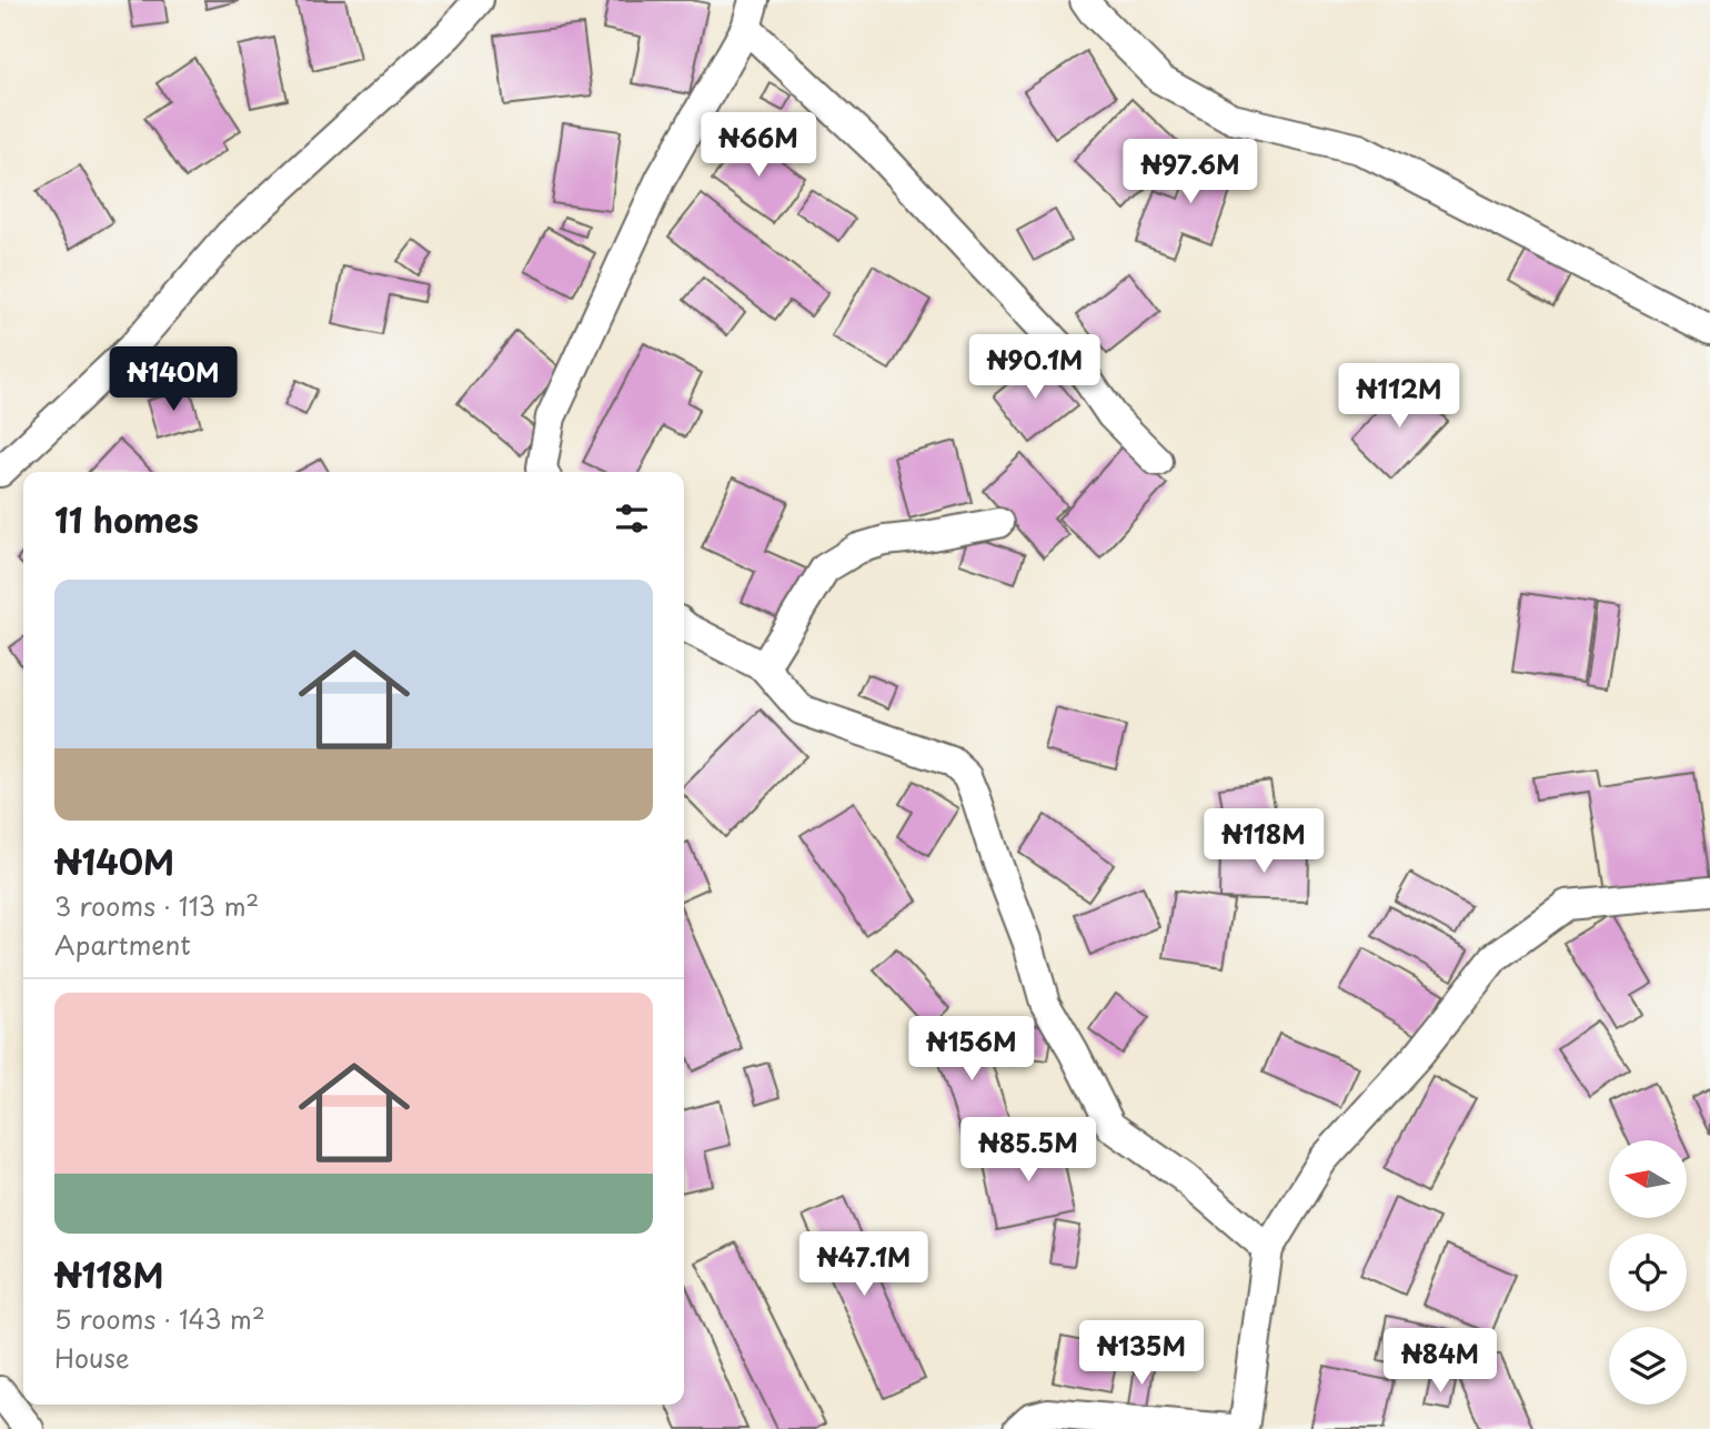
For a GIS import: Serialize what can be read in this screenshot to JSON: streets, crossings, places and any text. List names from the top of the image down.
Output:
{
  "north": "left",
  "page": {
    "price": [
      "₦66M",
      "₦97.6M",
      "₦90.1M",
      "₦140M",
      "₦112M",
      "₦118M",
      "₦156M",
      "₦85.5M",
      "₦47.1M",
      "₦135M",
      "₦84M"
    ],
    "heading": "11 homes",
    "list": [
      {
        "name": "₦140M",
        "note": "3 rooms · 113 m² · Apartment"
      },
      {
        "name": "₦118M",
        "note": "5 rooms · 143 m² · House"
      }
    ]
  }
}
